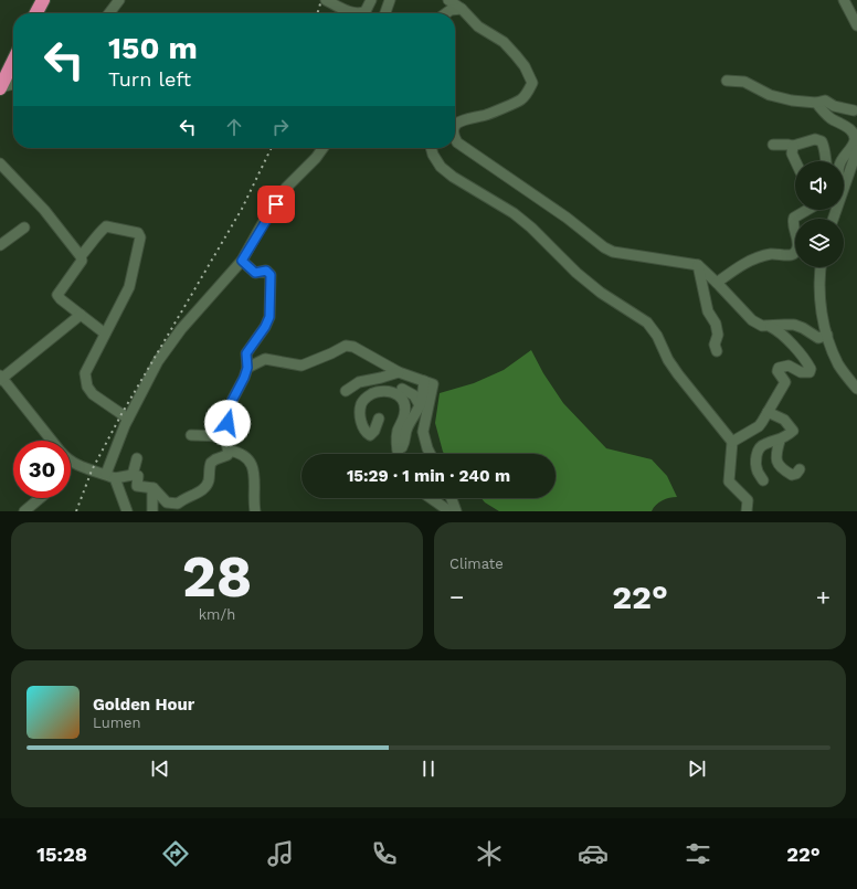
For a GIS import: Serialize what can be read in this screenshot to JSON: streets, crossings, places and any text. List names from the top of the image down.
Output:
{
  "page": {
    "turn": ["150 m", "Turn left"],
    "limit": "30",
    "trip": "15:29 · 1 min · 240 m",
    "tile": [
      ["28", "km/h"],
      "Climate"
    ],
    "heat": ["−", "22°", "+"],
    "song": ["Golden Hour", "Lumen"],
    "tabs": ["15:28", "22°"]
  }
}
